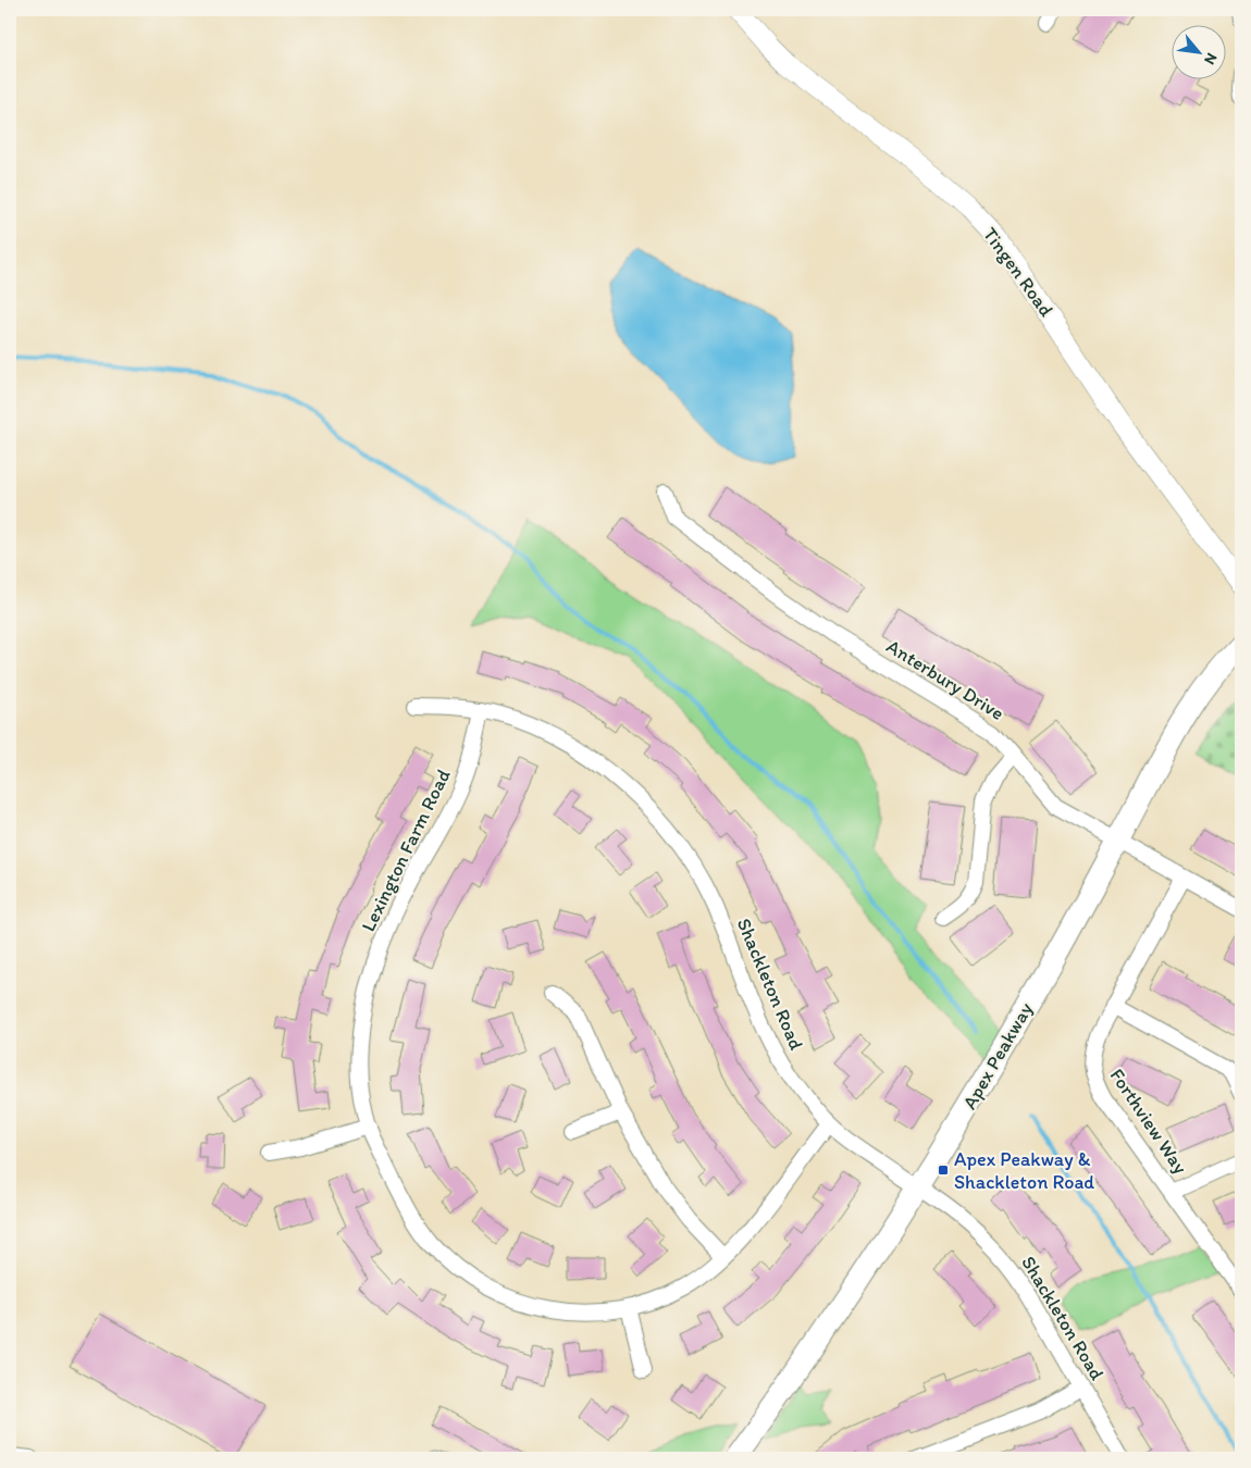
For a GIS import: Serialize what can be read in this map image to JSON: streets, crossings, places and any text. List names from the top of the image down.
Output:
{
  "streets": {
    "main road": ["Apex Peakway"],
    "street": [
      "Tingen Road",
      "Anterbury Drive",
      "Lexington Farm Road",
      "Shackleton Road",
      "Forthview Way"
    ]
  },
  "crossings": [
    ["Anterbury Drive", "Apex Peakway"],
    ["Anterbury Drive", "Forthview Way"],
    ["Lexington Farm Road", "Shackleton Road"],
    ["Shackleton Road", "Apex Peakway"]
  ],
  "places": {
    "transit": ["Apex Peakway & Shackleton Road"]
  },
  "north": "bottom right"
}
